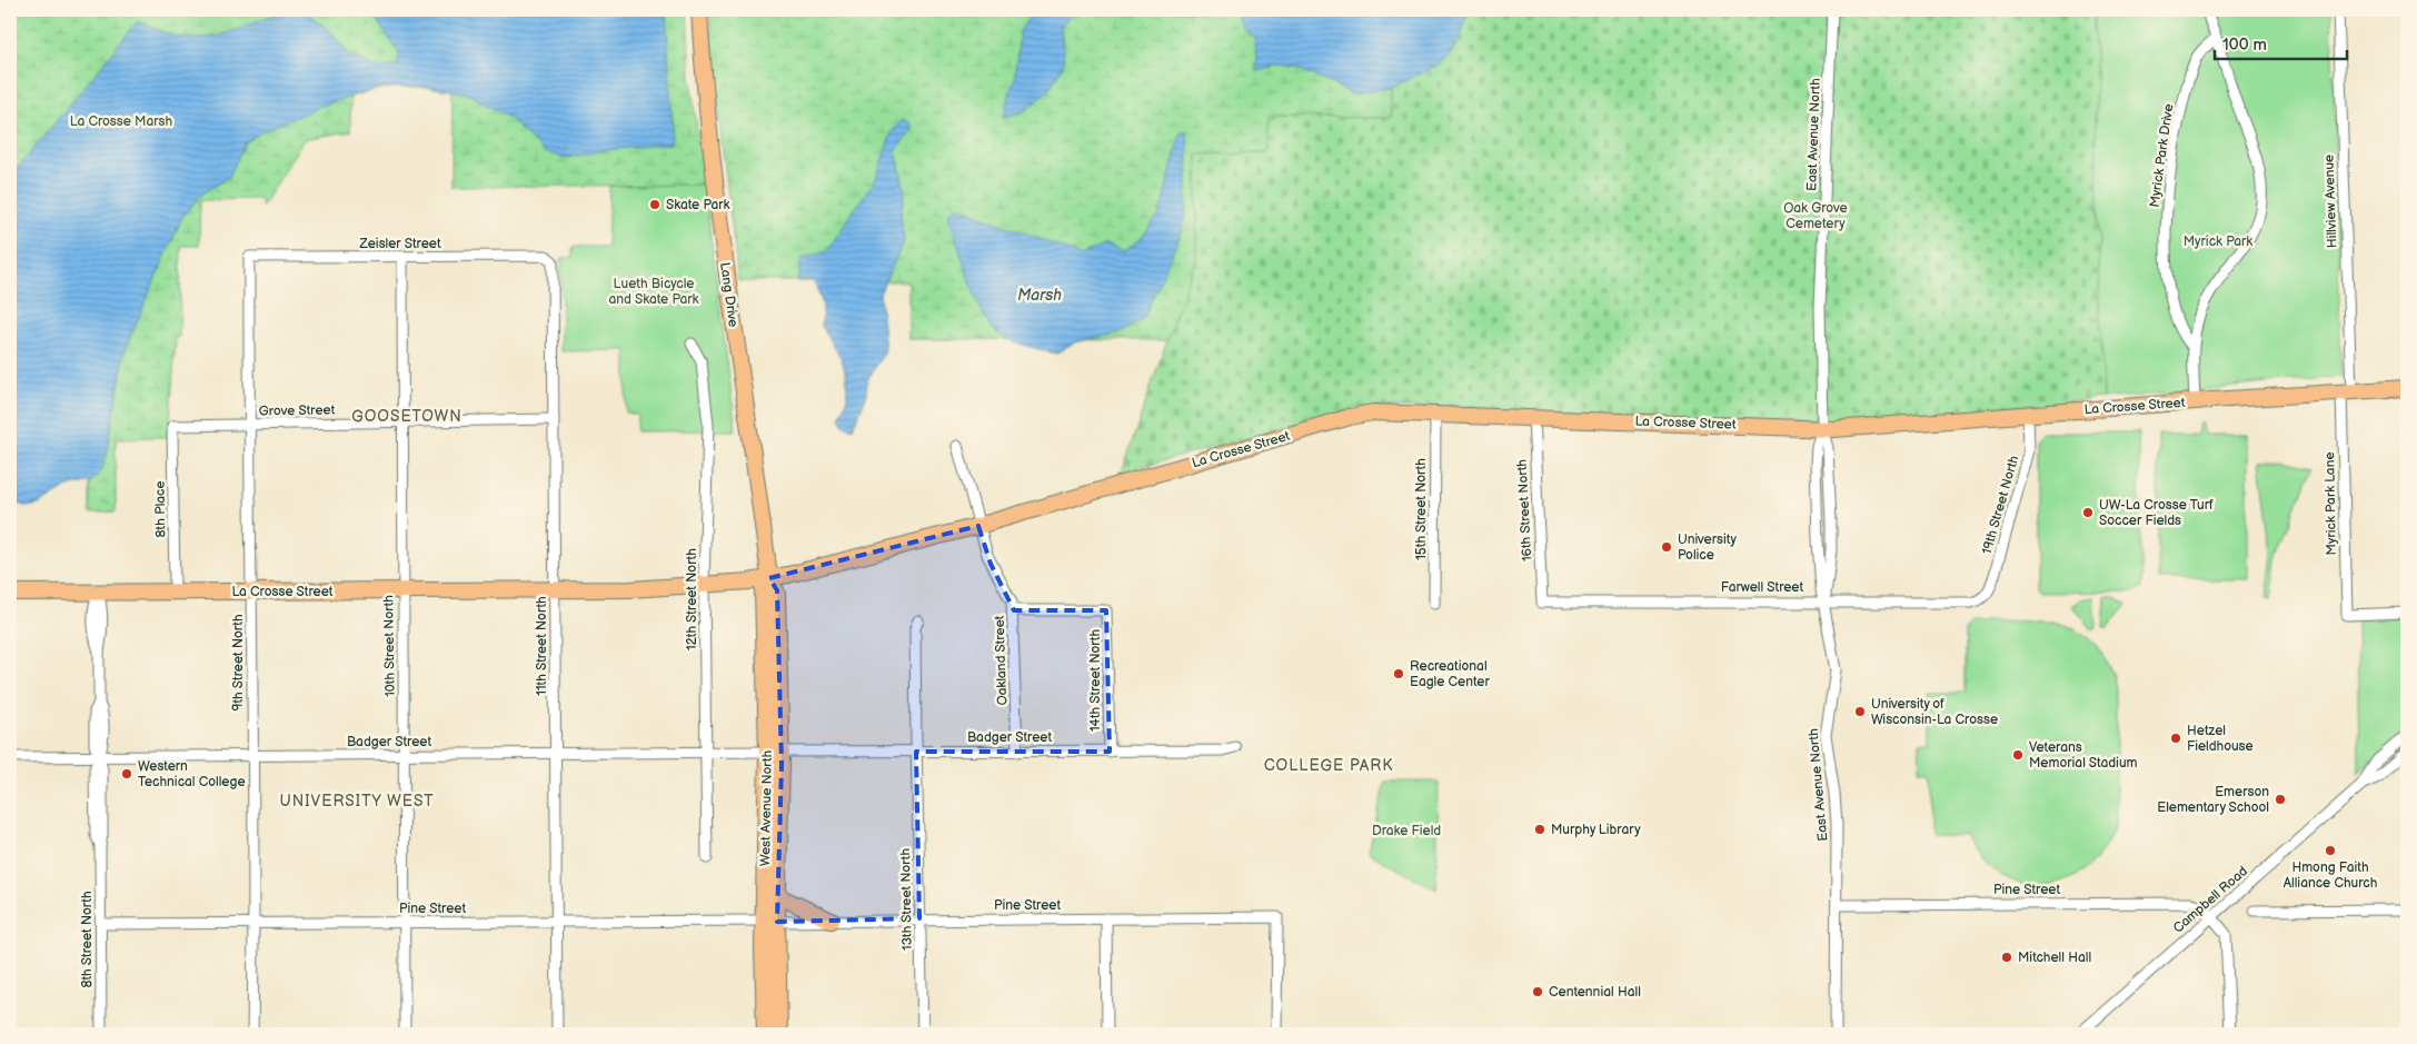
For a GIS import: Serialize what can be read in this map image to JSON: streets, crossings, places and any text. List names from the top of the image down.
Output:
{
  "streets": {
    "main road": ["Lang Drive", "La Crosse Street", "West Avenue North"],
    "street": [
      "East Avenue North",
      "Myrick Park Drive",
      "Hillview Avenue",
      "Zeisler Street",
      "Grove Street",
      "Myrick Park Lane",
      "19th Street North",
      "8th Place",
      "15th Street North",
      "16th Street North",
      "Farwell Street",
      "12th Street North",
      "10th Street North",
      "11th Street North",
      "Oakland Street",
      "9th Street North",
      "14th Street North",
      "Badger Street",
      "Pine Street",
      "13th Street North",
      "Campbell Road",
      "8th Street North"
    ]
  },
  "crossings": [
    ["East Avenue North", "La Crosse Street"],
    ["East Avenue North", "Farwell Street"],
    ["East Avenue North", "Pine Street"],
    ["Hillview Avenue", "La Crosse Street"],
    ["Hillview Avenue", "Myrick Park Lane"],
    ["Zeisler Street", "10th Street North"],
    ["Zeisler Street", "11th Street North"],
    ["Zeisler Street", "9th Street North"],
    ["Lang Drive", "La Crosse Street"],
    ["Lang Drive", "West Avenue North"],
    ["La Crosse Street", "Myrick Park Lane"],
    ["La Crosse Street", "19th Street North"],
    ["La Crosse Street", "8th Place"],
    ["La Crosse Street", "15th Street North"],
    ["La Crosse Street", "16th Street North"],
    ["La Crosse Street", "12th Street North"],
    ["La Crosse Street", "10th Street North"],
    ["La Crosse Street", "11th Street North"],
    ["La Crosse Street", "Oakland Street"],
    ["La Crosse Street", "9th Street North"],
    ["La Crosse Street", "West Avenue North"],
    ["La Crosse Street", "8th Street North"],
    ["Grove Street", "8th Place"],
    ["Grove Street", "10th Street North"],
    ["Grove Street", "11th Street North"],
    ["Grove Street", "9th Street North"],
    ["19th Street North", "Farwell Street"],
    ["16th Street North", "Farwell Street"],
    ["12th Street North", "Badger Street"],
    ["10th Street North", "Badger Street"],
    ["10th Street North", "Pine Street"],
    ["11th Street North", "Badger Street"],
    ["11th Street North", "Pine Street"],
    ["Oakland Street", "14th Street North"],
    ["Oakland Street", "Badger Street"],
    ["9th Street North", "Badger Street"],
    ["9th Street North", "Pine Street"],
    ["14th Street North", "Badger Street"],
    ["Badger Street", "West Avenue North"],
    ["Badger Street", "13th Street North"],
    ["Badger Street", "8th Street North"],
    ["West Avenue North", "Pine Street"],
    ["Pine Street", "13th Street North"],
    ["Pine Street", "Campbell Road"],
    ["Pine Street", "8th Street North"]
  ],
  "districts": ["GOOSETOWN", "COLLEGE PARK", "UNIVERSITY WEST"],
  "water": ["Marsh"],
  "parks": [
    "La Crosse Marsh",
    "Oak Grove Cemetery",
    "Myrick Park",
    "Lueth Bicycle and Skate Park",
    "Drake Field"
  ],
  "places": [
    "Skate Park",
    "UW-La Crosse Turf Soccer Fields",
    "University Police",
    "Recreational Eagle Center",
    "University of Wisconsin-La Crosse",
    "Hetzel Fieldhouse",
    "Veterans Memorial Stadium",
    "Western Technical College",
    "Emerson Elementary School",
    "Murphy Library",
    "Hmong Faith Alliance Church",
    "Mitchell Hall",
    "Centennial Hall"
  ],
  "scale_bar": "100 m"
}
